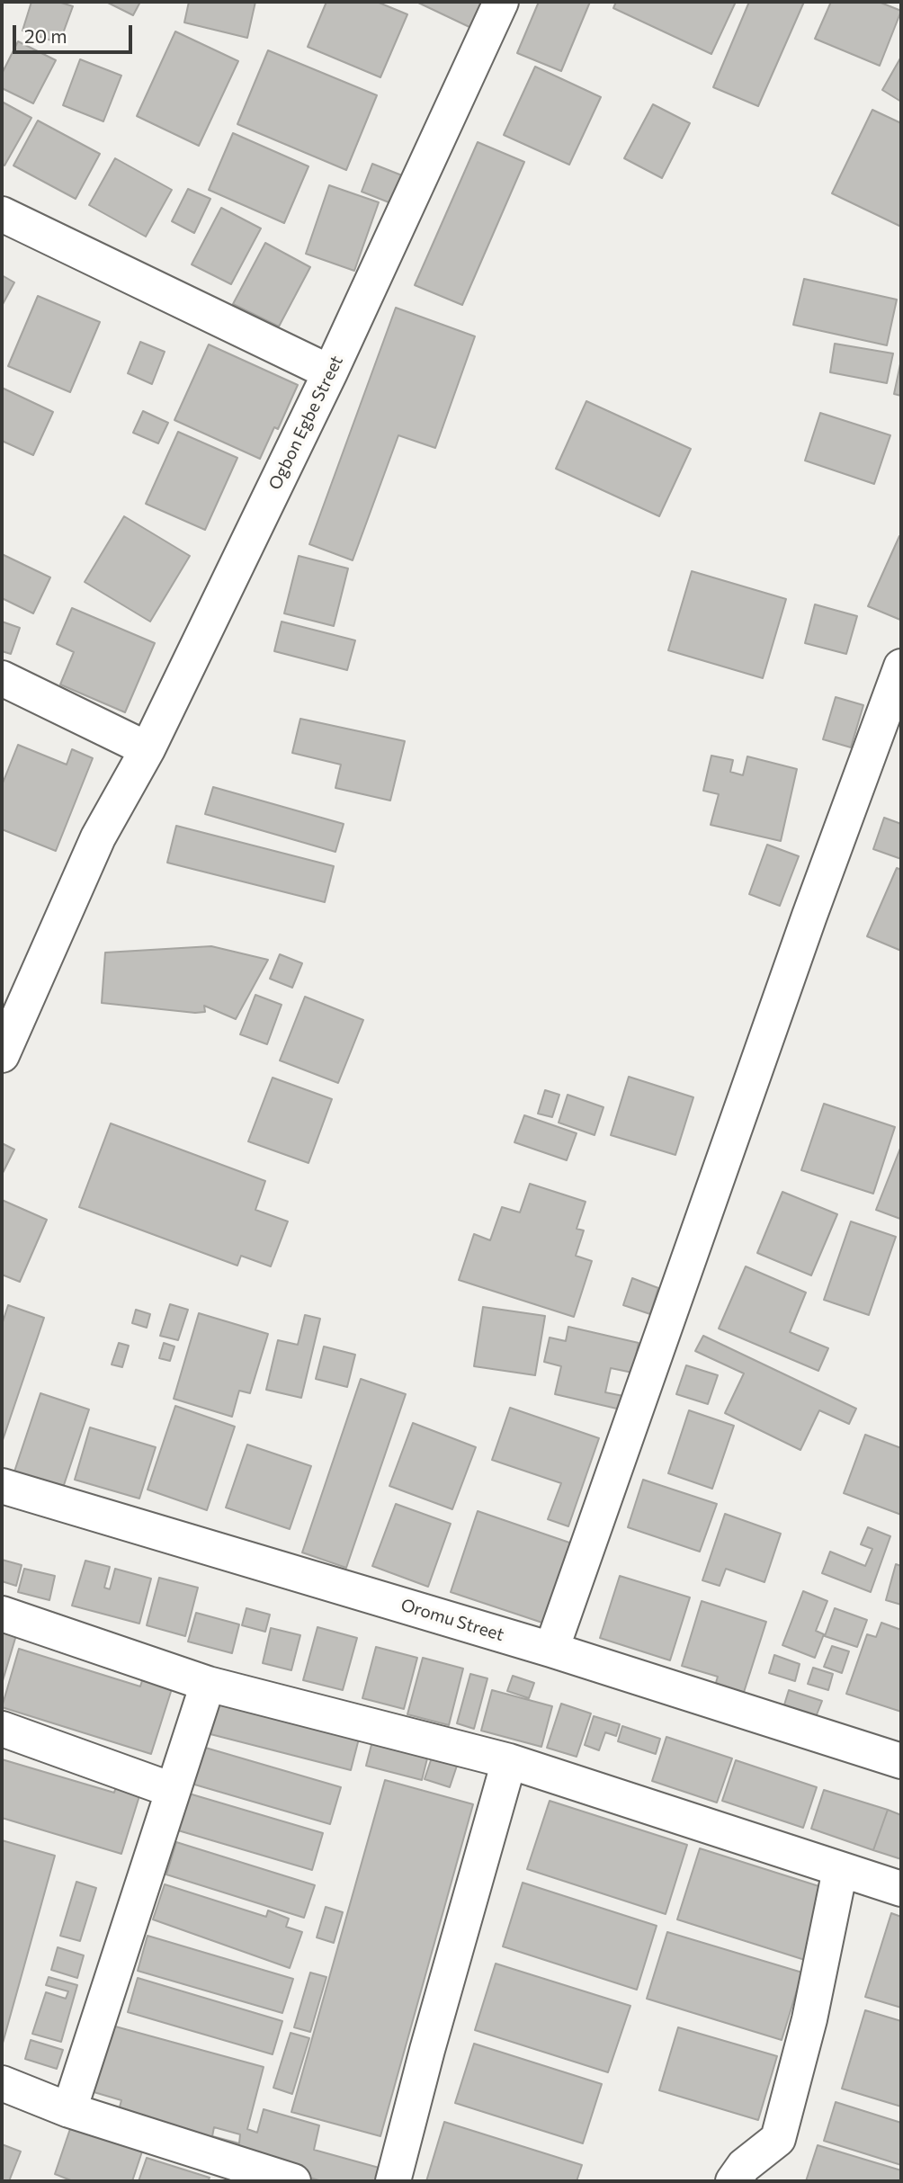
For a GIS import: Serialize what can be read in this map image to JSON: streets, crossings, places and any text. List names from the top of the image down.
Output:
{
  "streets": {
    "street": ["Ogbon Egbe Street", "Oromu Street"]
  },
  "scale_bar": "20 m"
}
